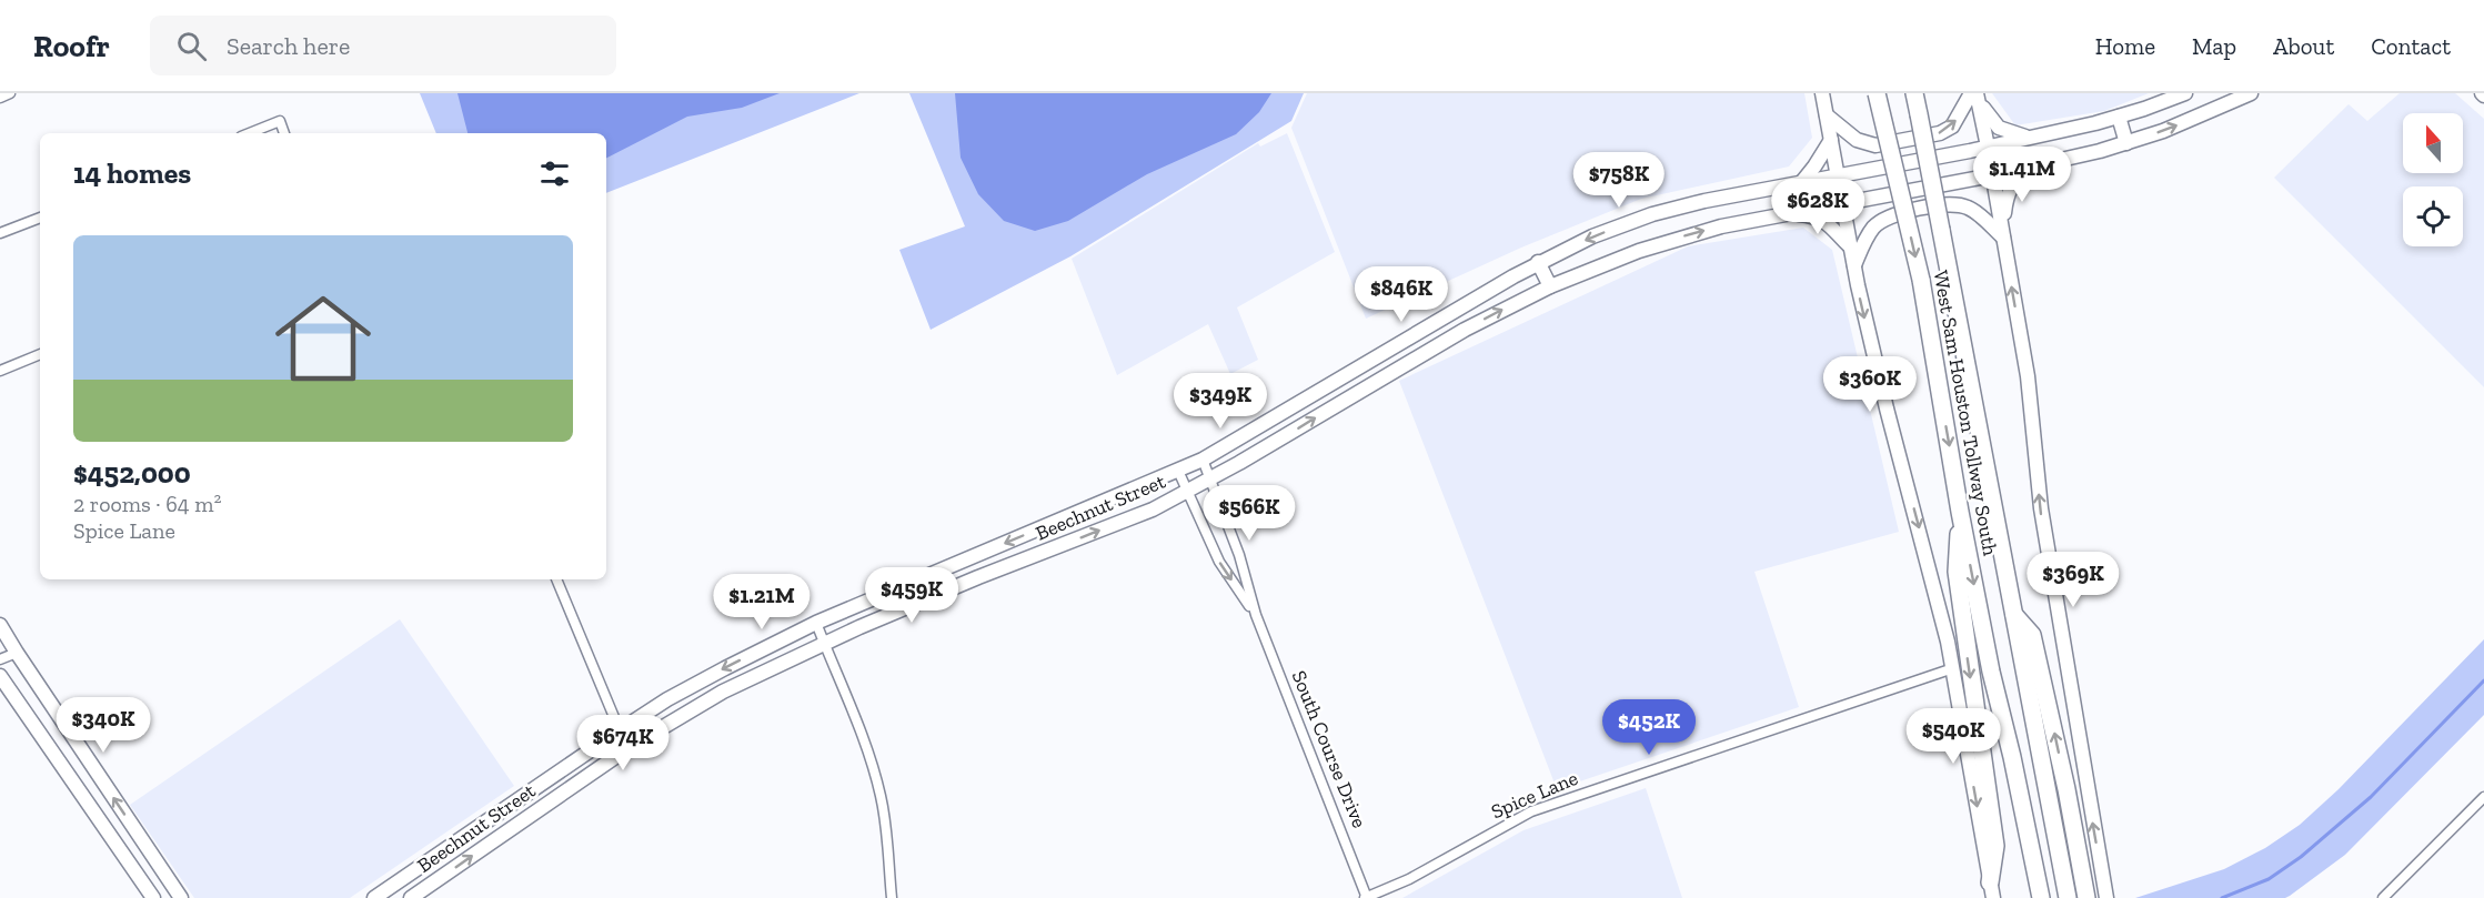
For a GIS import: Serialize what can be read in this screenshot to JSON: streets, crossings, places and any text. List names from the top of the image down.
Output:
{
  "streets": {
    "highway": ["West Sam Houston Tollway South"],
    "main road": ["Beechnut Street"],
    "street": ["South Course Drive", "Spice Lane"]
  },
  "crossings": [
    ["Beechnut Street", "South Course Drive"],
    ["South Course Drive", "Spice Lane"]
  ],
  "north": "top",
  "page": {
    "header": "Roofr",
    "search": "Search here",
    "nav": [
      "Home",
      "Map",
      "About",
      "Contact"
    ],
    "heading": "14 homes",
    "price": [
      "$1.41M",
      "$758K",
      "$628K",
      "$846K",
      "$360K",
      "$349K",
      "$566K",
      "$369K",
      "$459K",
      "$1.21M",
      "$340K",
      "$452K",
      "$540K",
      "$674K"
    ],
    "list": [
      {
        "name": "$452,000",
        "note": "2 rooms · 64 m² · Spice Lane"
      }
    ]
  }
}
